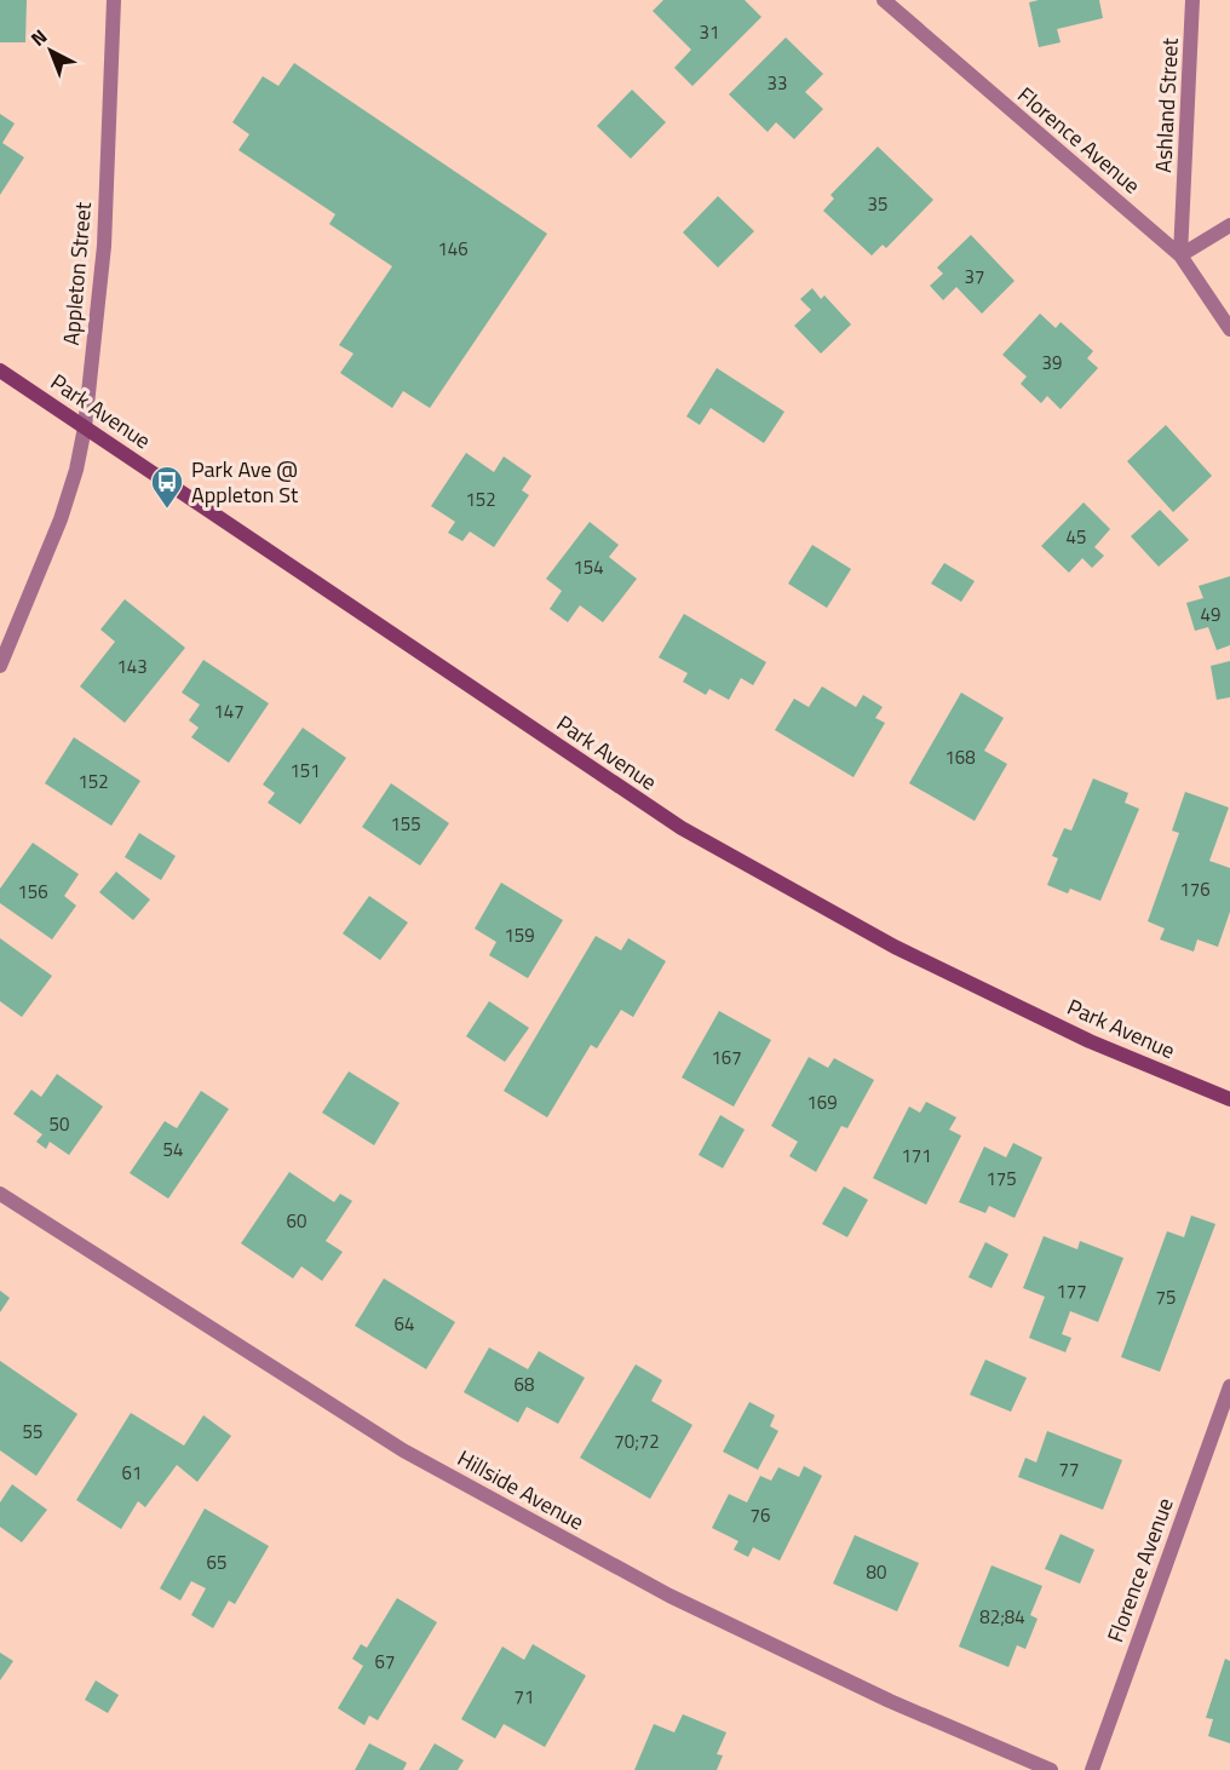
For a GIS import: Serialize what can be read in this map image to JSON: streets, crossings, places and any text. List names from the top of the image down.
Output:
{
  "streets": {
    "main road": ["Park Avenue"],
    "street": [
      "Ashland Street",
      "Florence Avenue",
      "Appleton Street",
      "Hillside Avenue"
    ]
  },
  "crossings": [
    ["Ashland Street", "Florence Avenue"],
    ["Appleton Street", "Park Avenue"]
  ],
  "places": {
    "bus stop": ["Park Ave @ Appleton St"]
  },
  "house_numbers": [
    "31",
    "33",
    "35",
    "146",
    "37",
    "39",
    "152",
    "45",
    "154",
    "49",
    "143",
    "147",
    "168",
    "151",
    "152",
    "155",
    "176",
    "156",
    "159",
    "167",
    "169",
    "50",
    "54",
    "171",
    "175",
    "60",
    "177",
    "75",
    "64",
    "68",
    "55",
    "70;72",
    "77",
    "61",
    "76",
    "65",
    "80",
    "82;84",
    "67",
    "71"
  ],
  "north": "top left"
}
